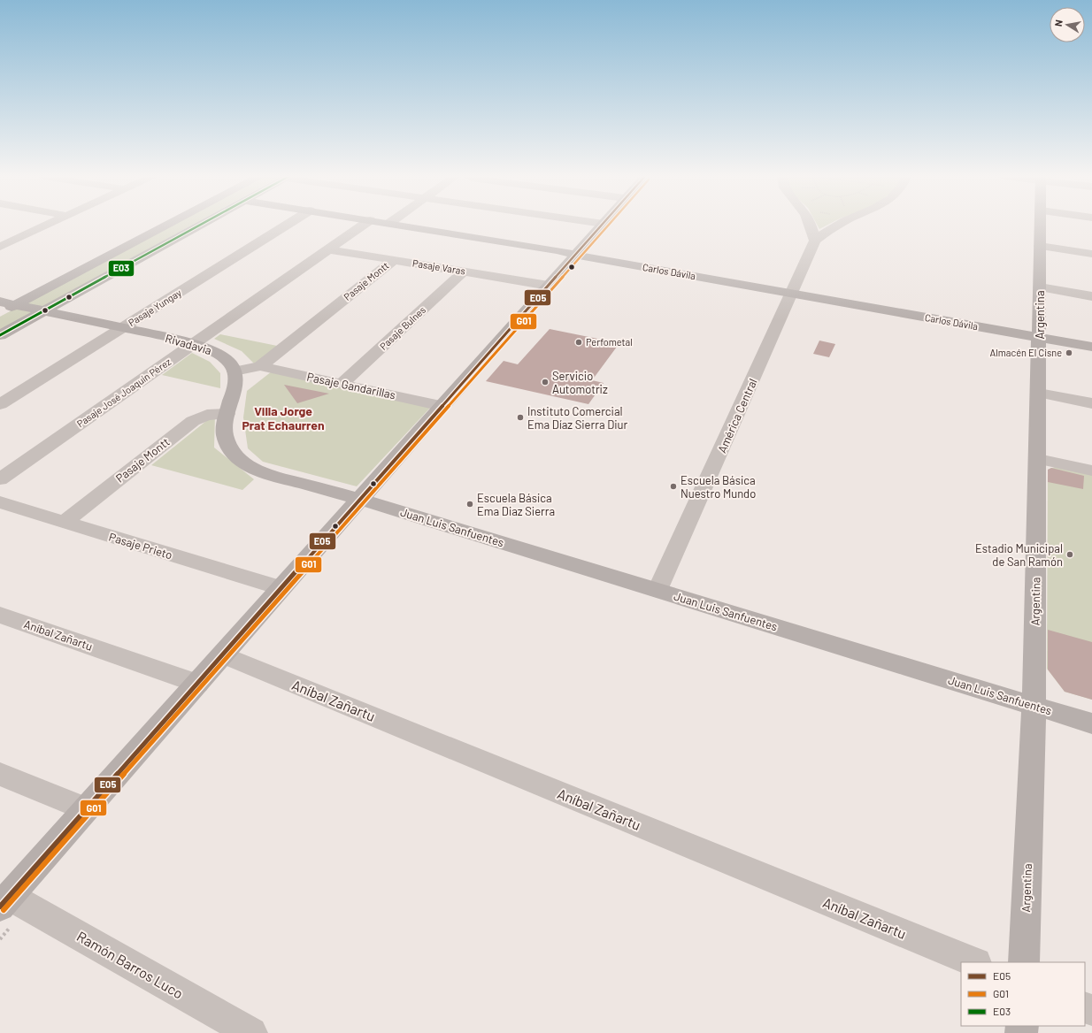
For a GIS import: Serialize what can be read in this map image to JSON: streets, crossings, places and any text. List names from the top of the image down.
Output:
{
  "streets": {
    "street": [
      "Pasaje Varas",
      "Carlos Dávila",
      "Pasaje Montt",
      "Pasaje Yungay",
      "Argentina",
      "Pasaje Bulnes",
      "Rivadavia",
      "Pasaje Gandarillas",
      "Pasaje José Joaquín Pérez",
      "América Central",
      "Juan Luis Sanfuentes",
      "Pasaje Prieto",
      "Aníbal Zañartu",
      "Ramón Barros Luco"
    ]
  },
  "crossings": [
    ["Pasaje Varas", "Pasaje Montt"],
    ["Pasaje Varas", "Pasaje Bulnes"],
    ["Pasaje Varas", "Pasaje José Joaquín Pérez"],
    ["Carlos Dávila", "Argentina"],
    ["Carlos Dávila", "América Central"],
    ["Pasaje Montt", "Rivadavia"],
    ["Pasaje Montt", "Pasaje Gandarillas"],
    ["Pasaje Montt", "Pasaje Prieto"],
    ["Pasaje Yungay", "Rivadavia"],
    ["Argentina", "Juan Luis Sanfuentes"],
    ["Pasaje Bulnes", "Pasaje Gandarillas"],
    ["Rivadavia", "Pasaje José Joaquín Pérez"],
    ["América Central", "Juan Luis Sanfuentes"]
  ],
  "districts": ["Villa Jorge Prat Echaurren"],
  "places": [
    "Perfometal",
    "Almacén El Cisne",
    "Servicio Automotriz",
    "Instituto Comercial Ema Díaz Sierra Diur",
    "Escuela Básica Nuestro Mundo",
    "Escuela Básica Ema Diaz Sierra",
    "Estadio Municipal de San Ramón"
  ],
  "lines": ["transit line E05", "transit line G01", "transit line E03"],
  "legend": ["E05", "G01", "E03"],
  "north": "left"
}
